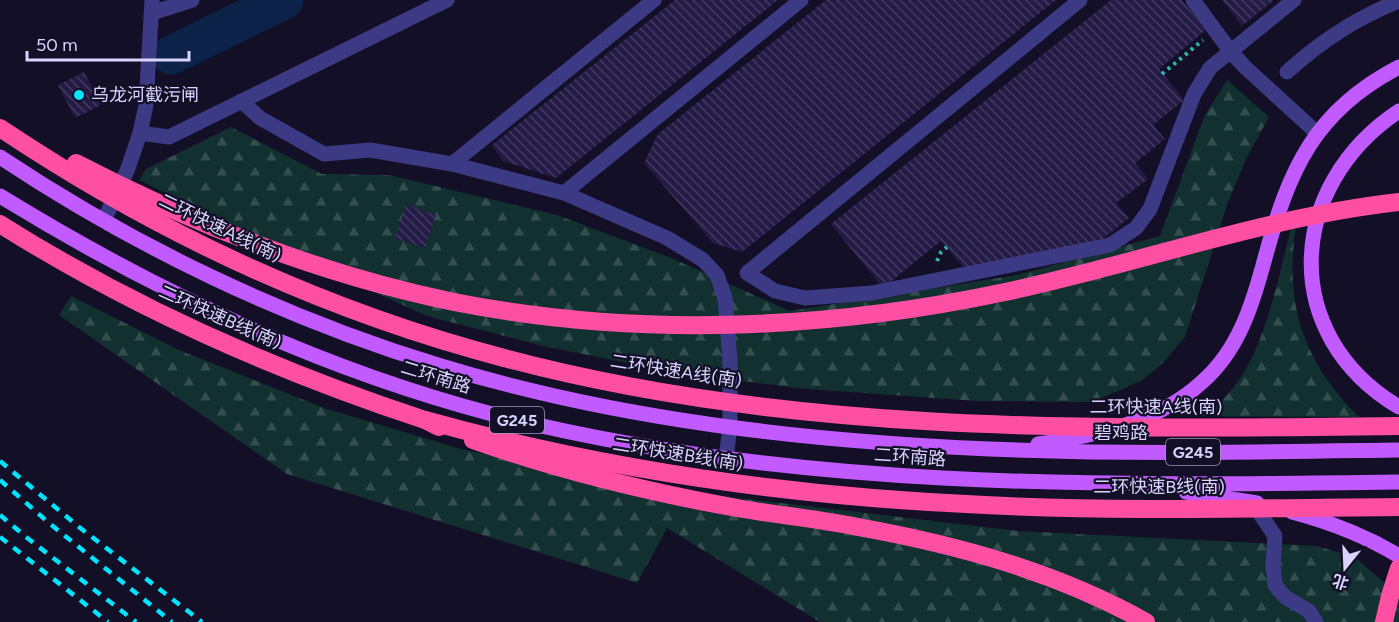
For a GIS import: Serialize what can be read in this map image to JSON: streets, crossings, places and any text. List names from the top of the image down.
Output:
{
  "streets": {
    "highway": ["二环快速A线(南)", "二环快速B线(南)"],
    "main road": ["二环南路", "G245", "碧鸡路"]
  },
  "crossings": [
    ["二环南路", "G245"],
    ["二环南路", "碧鸡路"]
  ],
  "places": ["乌龙河截污闸"],
  "scale_bar": "50 m",
  "north": "bottom"
}
